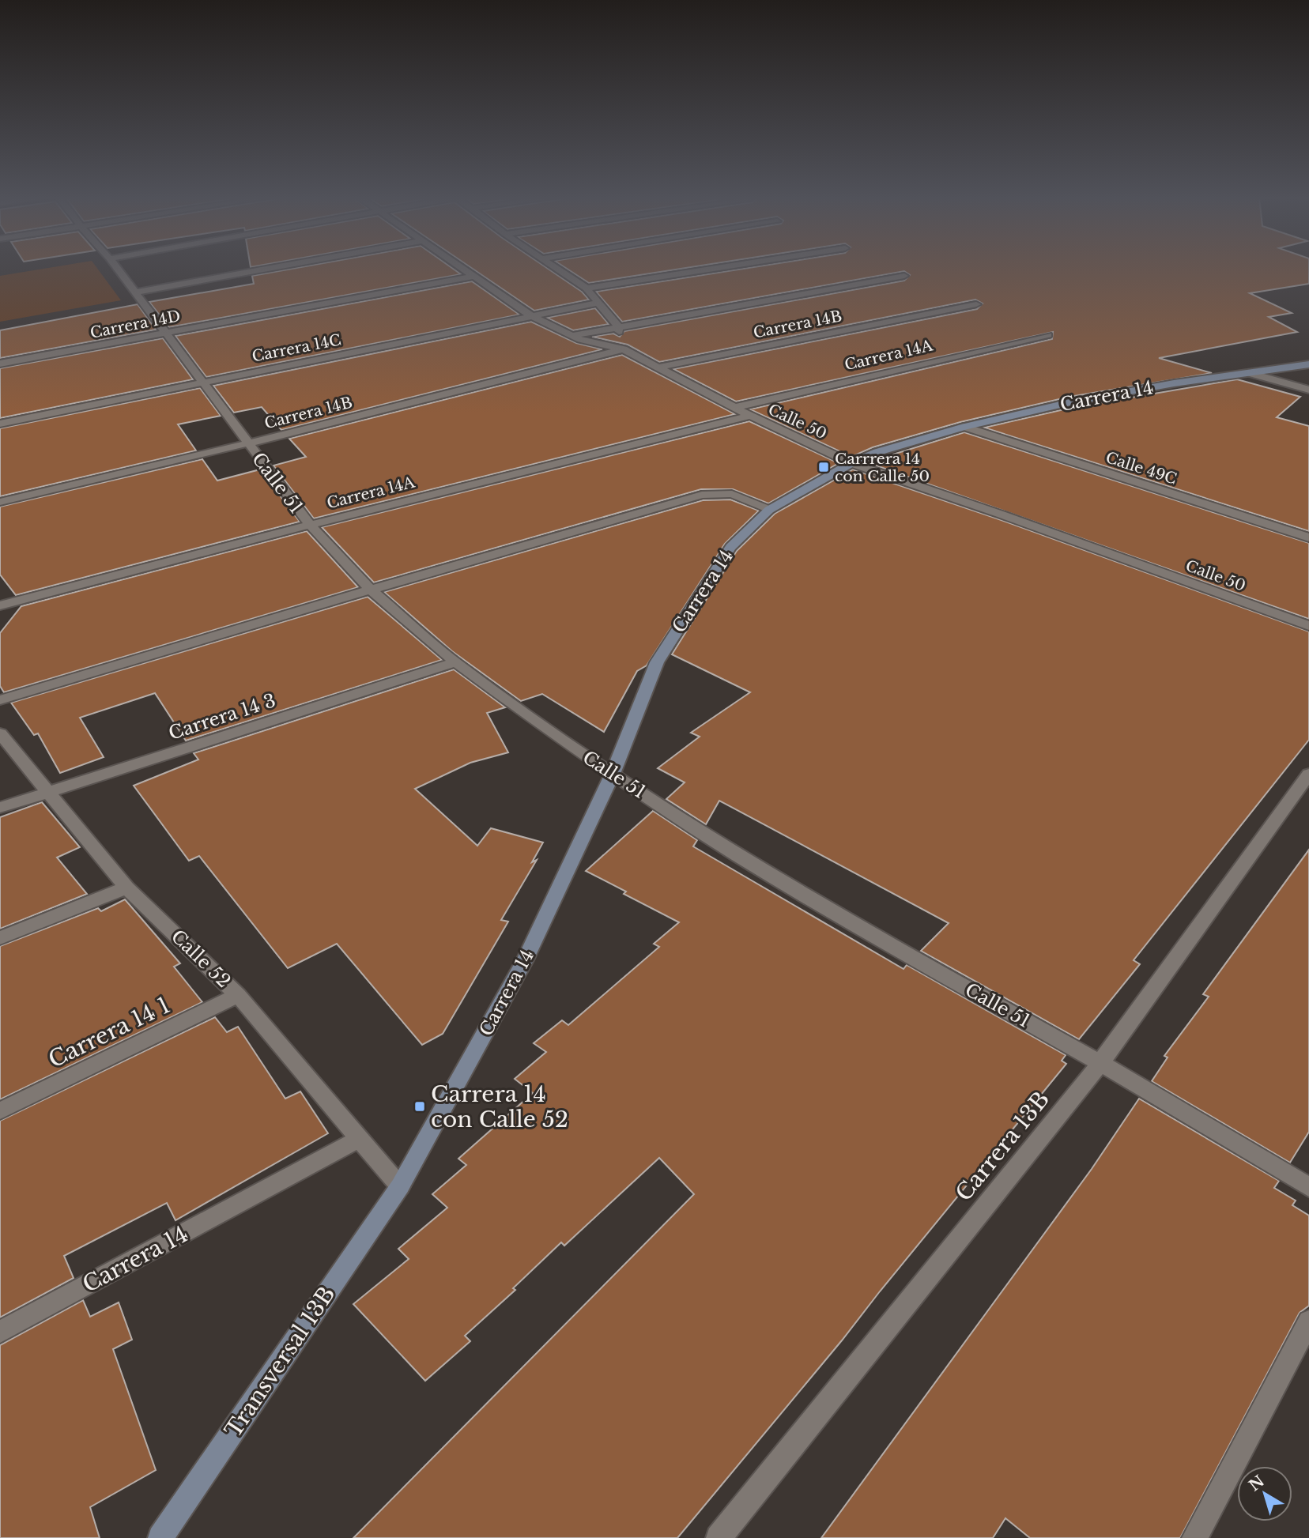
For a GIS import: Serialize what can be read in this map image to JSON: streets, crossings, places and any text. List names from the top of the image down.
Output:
{
  "streets": {
    "main road": ["Carrera 14", "Transversal 13B"],
    "street": [
      "Carrera 14D",
      "Carrera 14B",
      "Carrera 14C",
      "Carrera 14A",
      "Calle 50",
      "Calle 49C",
      "Calle 51",
      "Carrera 14 3",
      "Calle 52",
      "Carrera 14 1",
      "Carrera 13B"
    ]
  },
  "crossings": [
    ["Carrera 14D", "Calle 50"],
    ["Carrera 14D", "Calle 51"],
    ["Carrera 14B", "Calle 50"],
    ["Carrera 14B", "Calle 51"],
    ["Carrera 14C", "Calle 50"],
    ["Carrera 14C", "Calle 51"],
    ["Carrera 14A", "Calle 50"],
    ["Carrera 14A", "Calle 51"],
    ["Carrera 14", "Calle 50"],
    ["Carrera 14", "Calle 49C"],
    ["Carrera 14", "Calle 51"],
    ["Carrera 14", "Calle 52"],
    ["Carrera 14", "Transversal 13B"],
    ["Calle 51", "Carrera 14 3"],
    ["Calle 51", "Carrera 13B"],
    ["Carrera 14 3", "Calle 52"],
    ["Calle 52", "Carrera 14 1"],
    ["Calle 52", "Transversal 13B"]
  ],
  "places": {
    "transit": ["Carrrera 14 con Calle 50", "Carrera 14 con Calle 52"]
  },
  "north": "top left"
}
